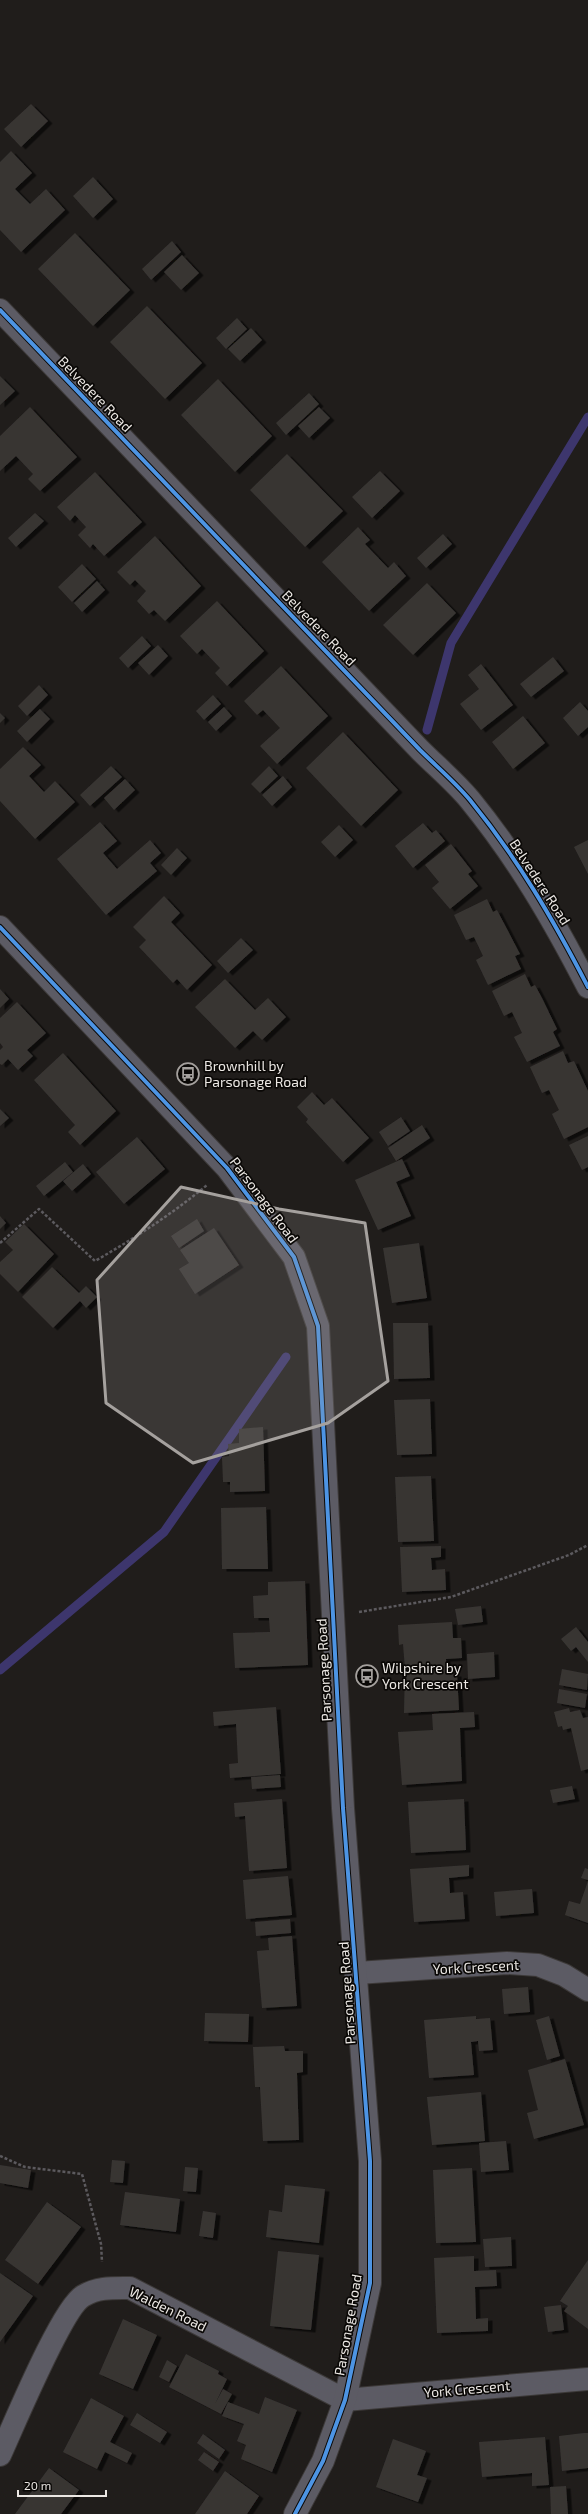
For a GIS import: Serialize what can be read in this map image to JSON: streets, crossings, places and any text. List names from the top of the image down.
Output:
{
  "streets": {
    "street": [
      "Belvedere Road",
      "Parsonage Road",
      "York Crescent",
      "Walden Road"
    ]
  },
  "crossings": [
    ["Parsonage Road", "York Crescent"],
    ["Parsonage Road", "Walden Road"],
    ["York Crescent", "Walden Road"]
  ],
  "places": {
    "bus stop": ["Brownhill by Parsonage Road", "Wilpshire by York Crescent"]
  },
  "scale_bar": "20 m"
}
